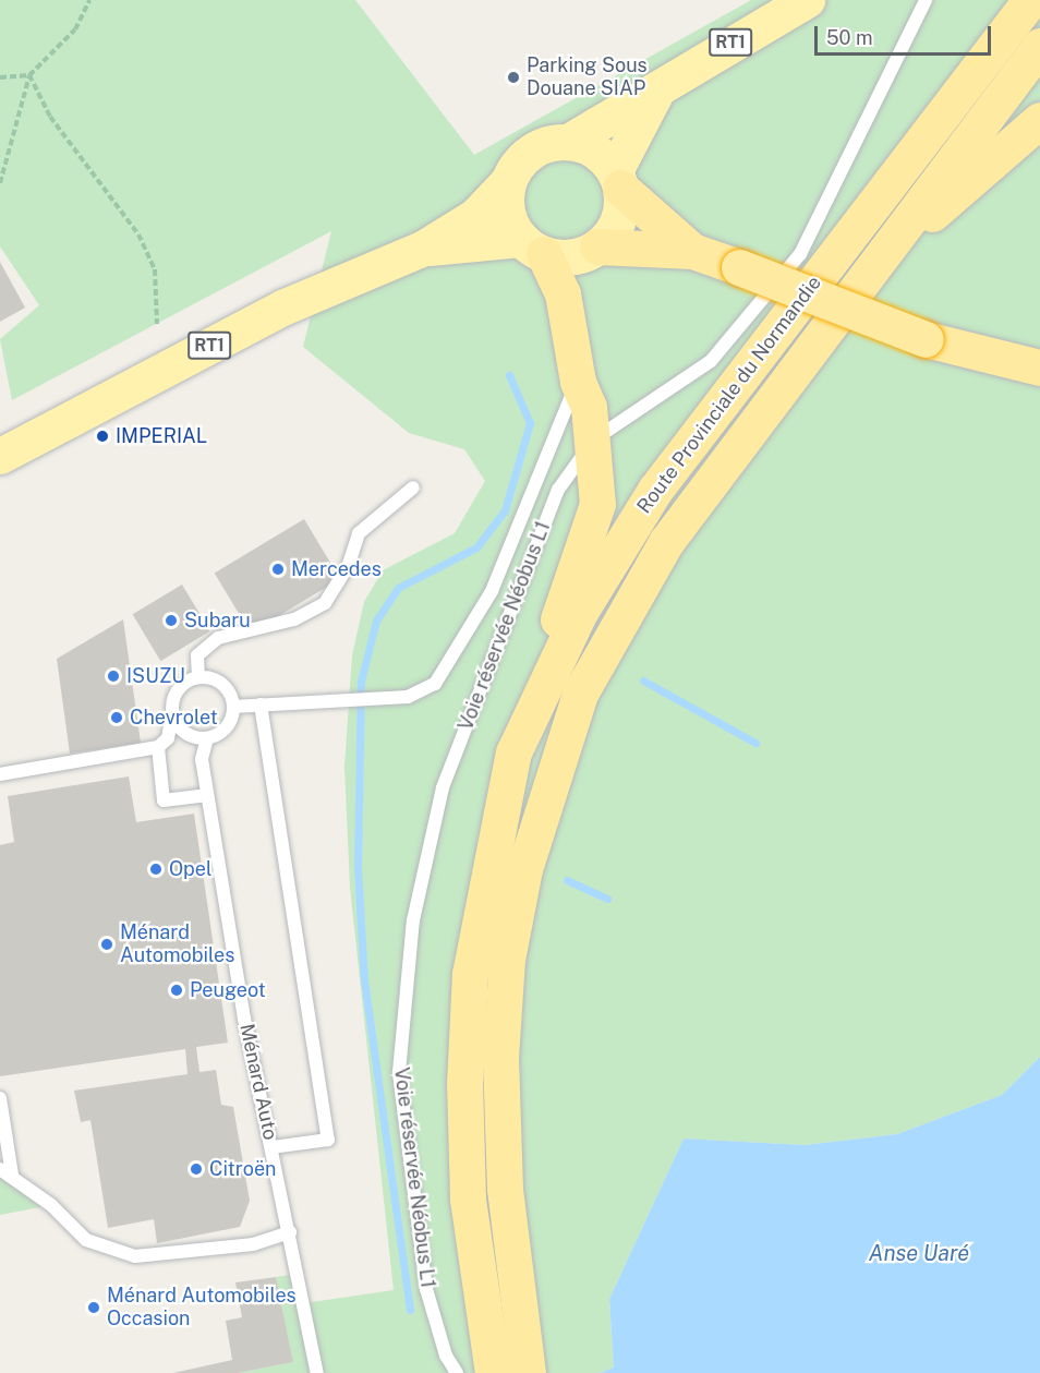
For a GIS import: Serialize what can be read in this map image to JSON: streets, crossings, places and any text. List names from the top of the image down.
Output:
{
  "streets": {
    "highway": ["Route Provinciale du Normandie"],
    "main road": ["RT1"],
    "lane": ["Voie réservée Néobus L1", "Ménard Auto"]
  },
  "water": ["Anse Uaré"],
  "places": [
    "Parking Sous Douane SIAP",
    "IMPERIAL",
    "Mercedes",
    "Subaru",
    "ISUZU",
    "Chevrolet",
    "Opel",
    "Ménard Automobiles",
    "Peugeot",
    "Citroën",
    "Ménard Automobiles Occasion"
  ],
  "scale_bar": "50 m"
}
